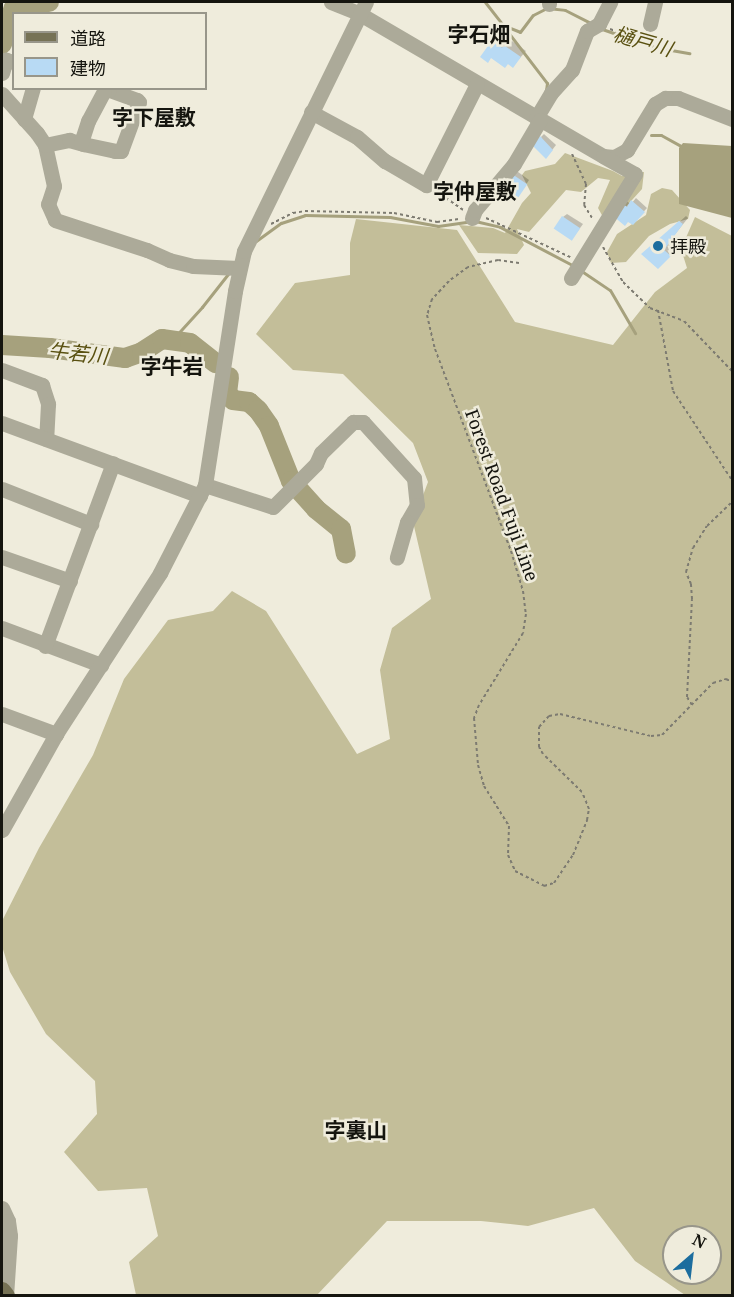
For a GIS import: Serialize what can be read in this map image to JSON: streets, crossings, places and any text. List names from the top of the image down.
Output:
{
  "streets": {
    "path": ["Forest Road Fuji Line"]
  },
  "districts": [
    "字石畑",
    "字下屋敷",
    "字仲屋敷",
    "字牛岩",
    "字裏山"
  ],
  "water": ["樋戸川", "牛若川"],
  "places": ["拝殿"],
  "legend": ["道路", "建物"],
  "north": "top right"
}
